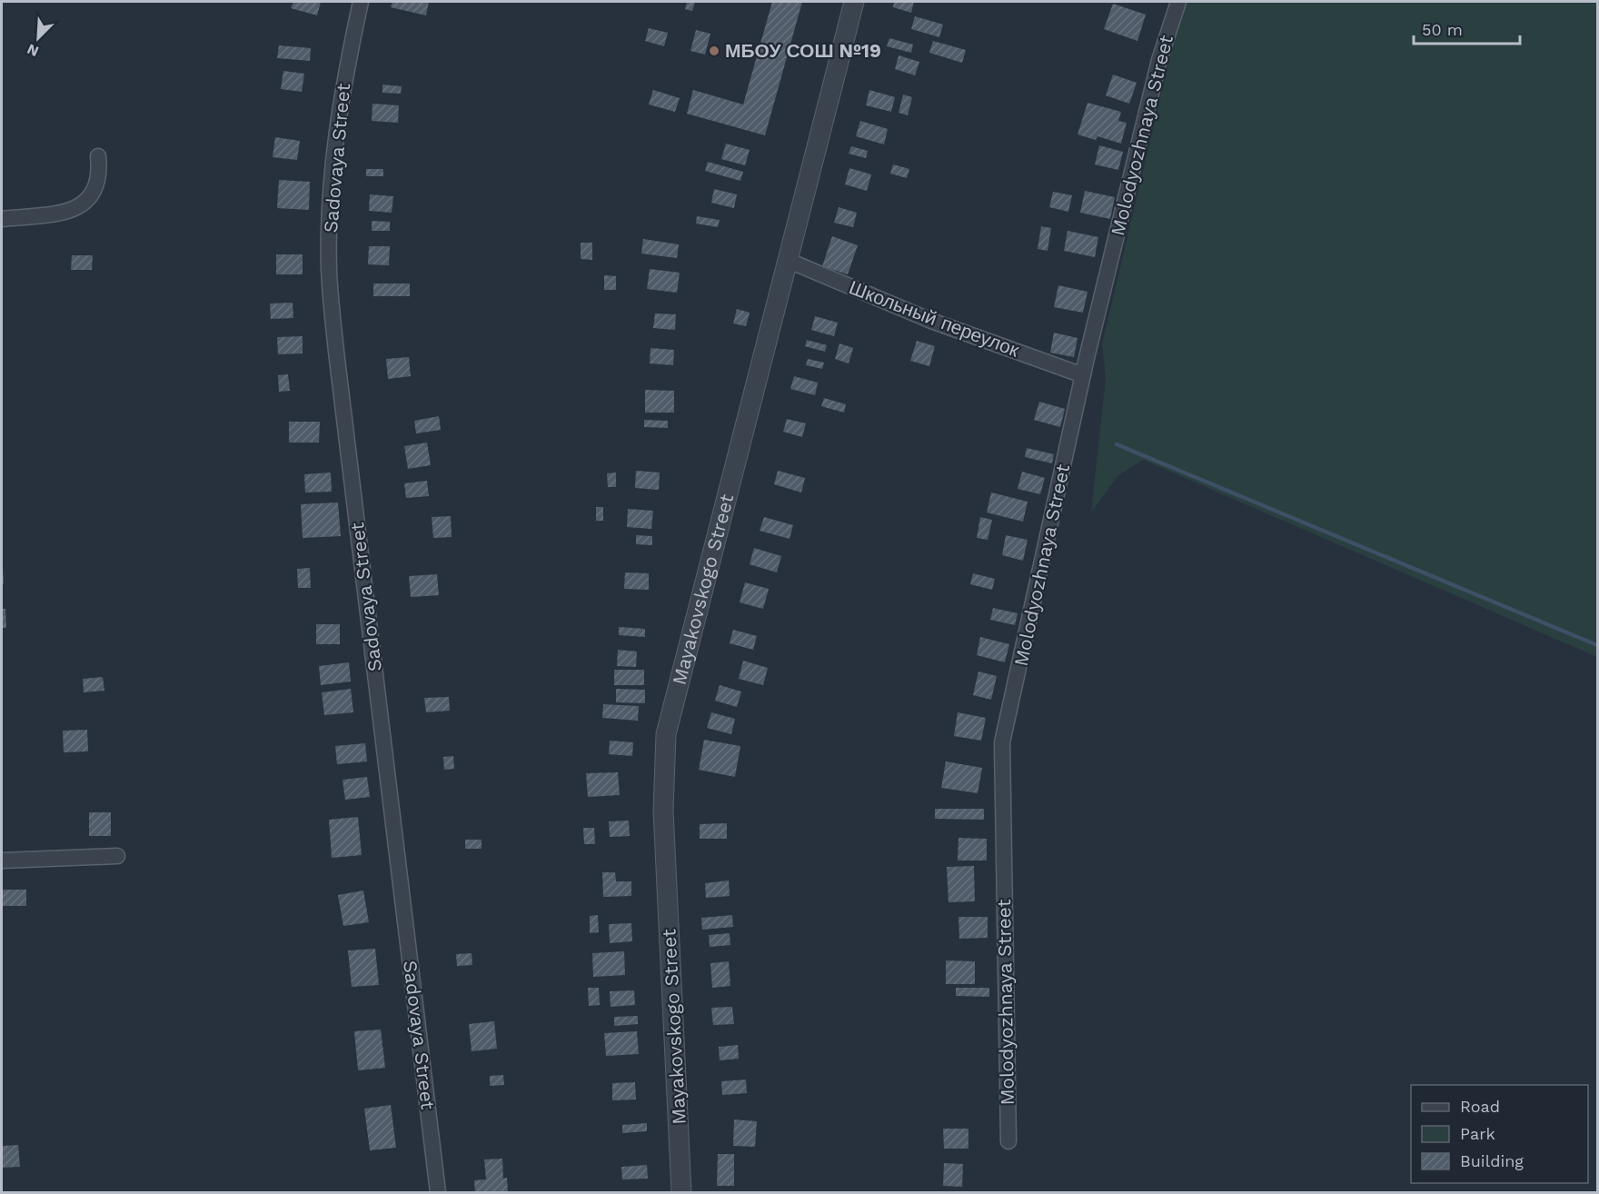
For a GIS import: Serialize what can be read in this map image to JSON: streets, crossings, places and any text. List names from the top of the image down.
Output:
{
  "streets": {
    "street": [
      "Molodyozhnaya Street",
      "Sadovaya Street",
      "Школьный переулок",
      "Mayakovskogo Street"
    ]
  },
  "crossings": [
    ["Molodyozhnaya Street", "Школьный переулок"],
    ["Школьный переулок", "Mayakovskogo Street"]
  ],
  "places": ["МБОУ СОШ №19"],
  "legend": ["Road", "Park", "Building"],
  "scale_bar": "50 m",
  "north": "bottom left"
}
